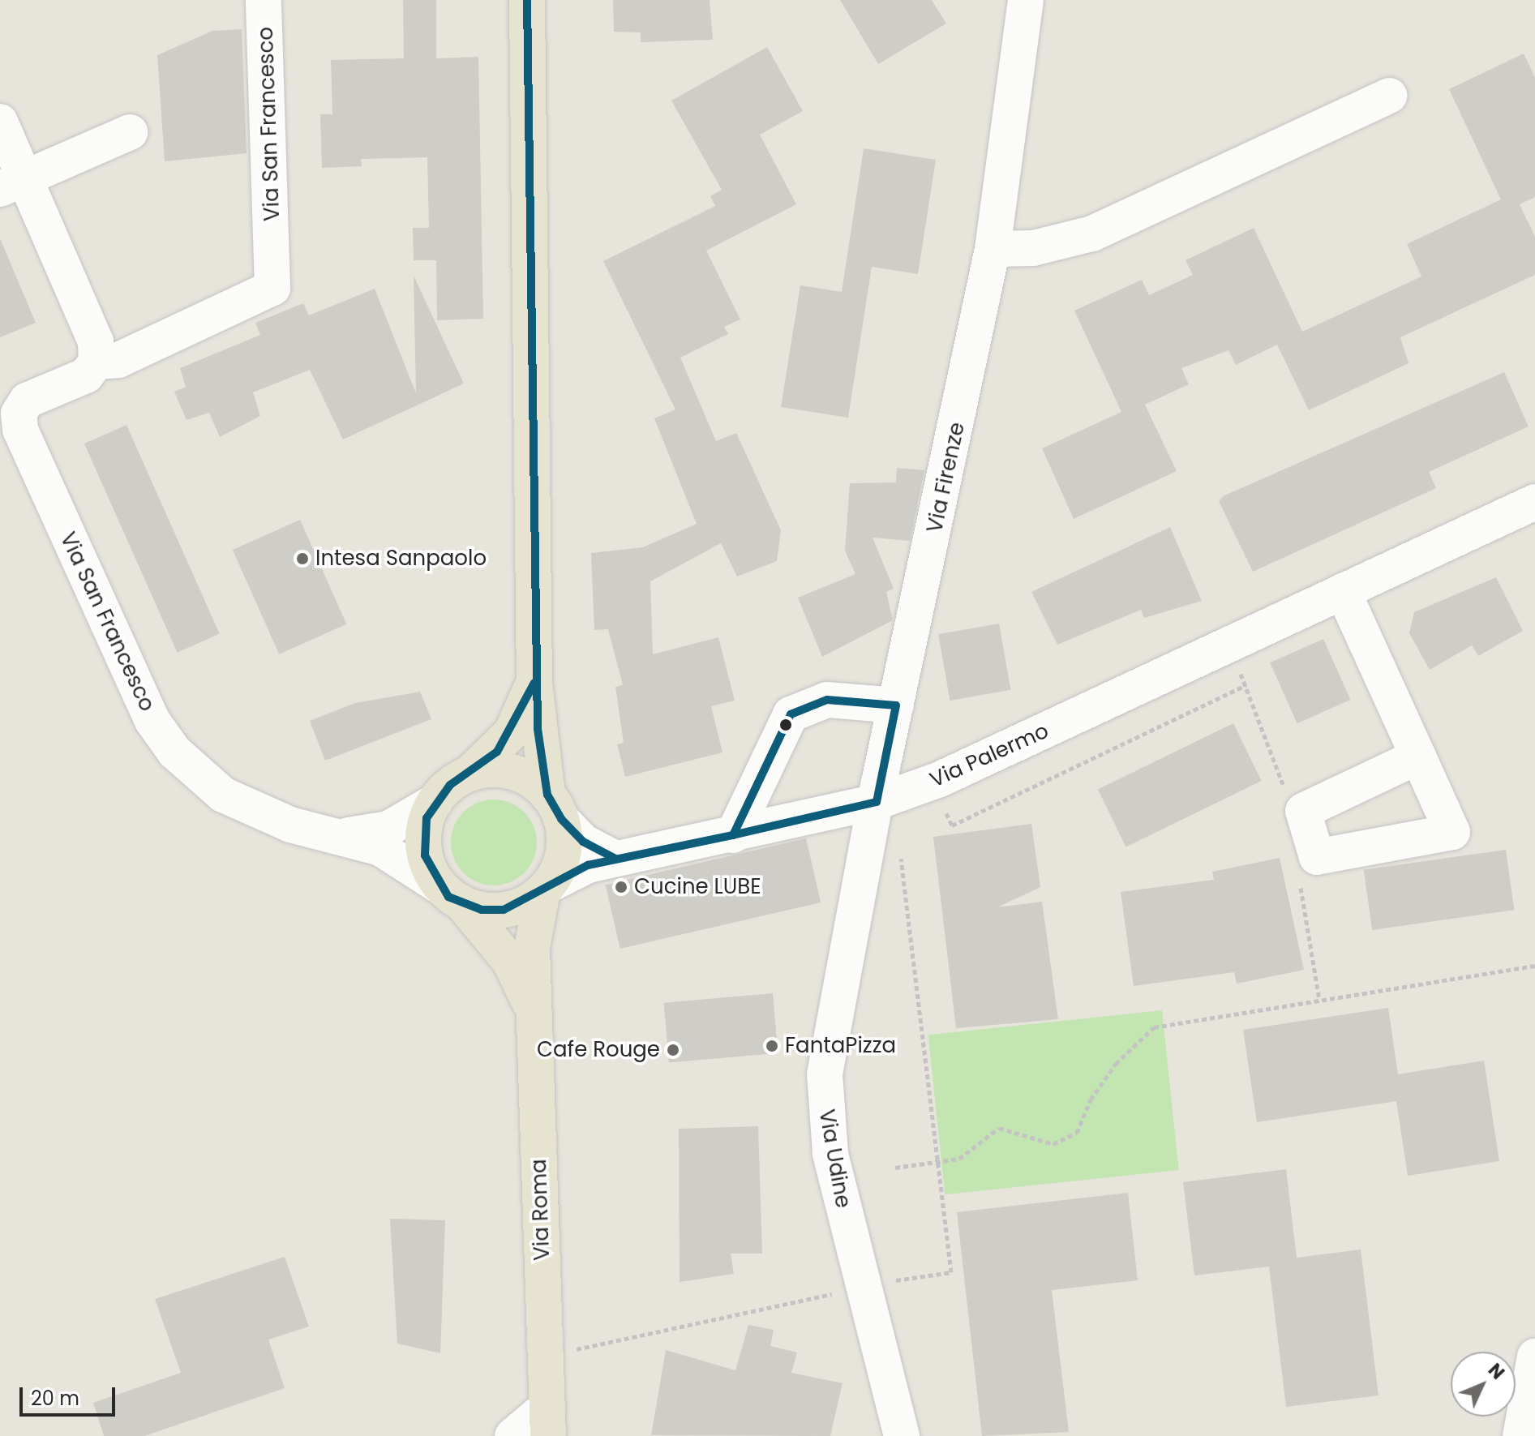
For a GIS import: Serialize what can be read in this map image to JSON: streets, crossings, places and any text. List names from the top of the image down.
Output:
{
  "streets": {
    "main road": ["Via Roma"],
    "street": [
      "Via San Francesco",
      "Via Firenze",
      "Via Palermo",
      "Via Udine"
    ]
  },
  "crossings": [
    ["Via San Francesco", "Via Palermo"],
    ["Via San Francesco", "Via Roma"],
    ["Via Firenze", "Via Palermo"],
    ["Via Firenze", "Via Udine"],
    ["Via Palermo", "Via Udine"],
    ["Via Palermo", "Via Roma"]
  ],
  "places": [
    "Intesa Sanpaolo",
    "Cucine LUBE",
    "FantaPizza",
    "Cafe Rouge"
  ],
  "scale_bar": "20 m",
  "north": "top right"
}
